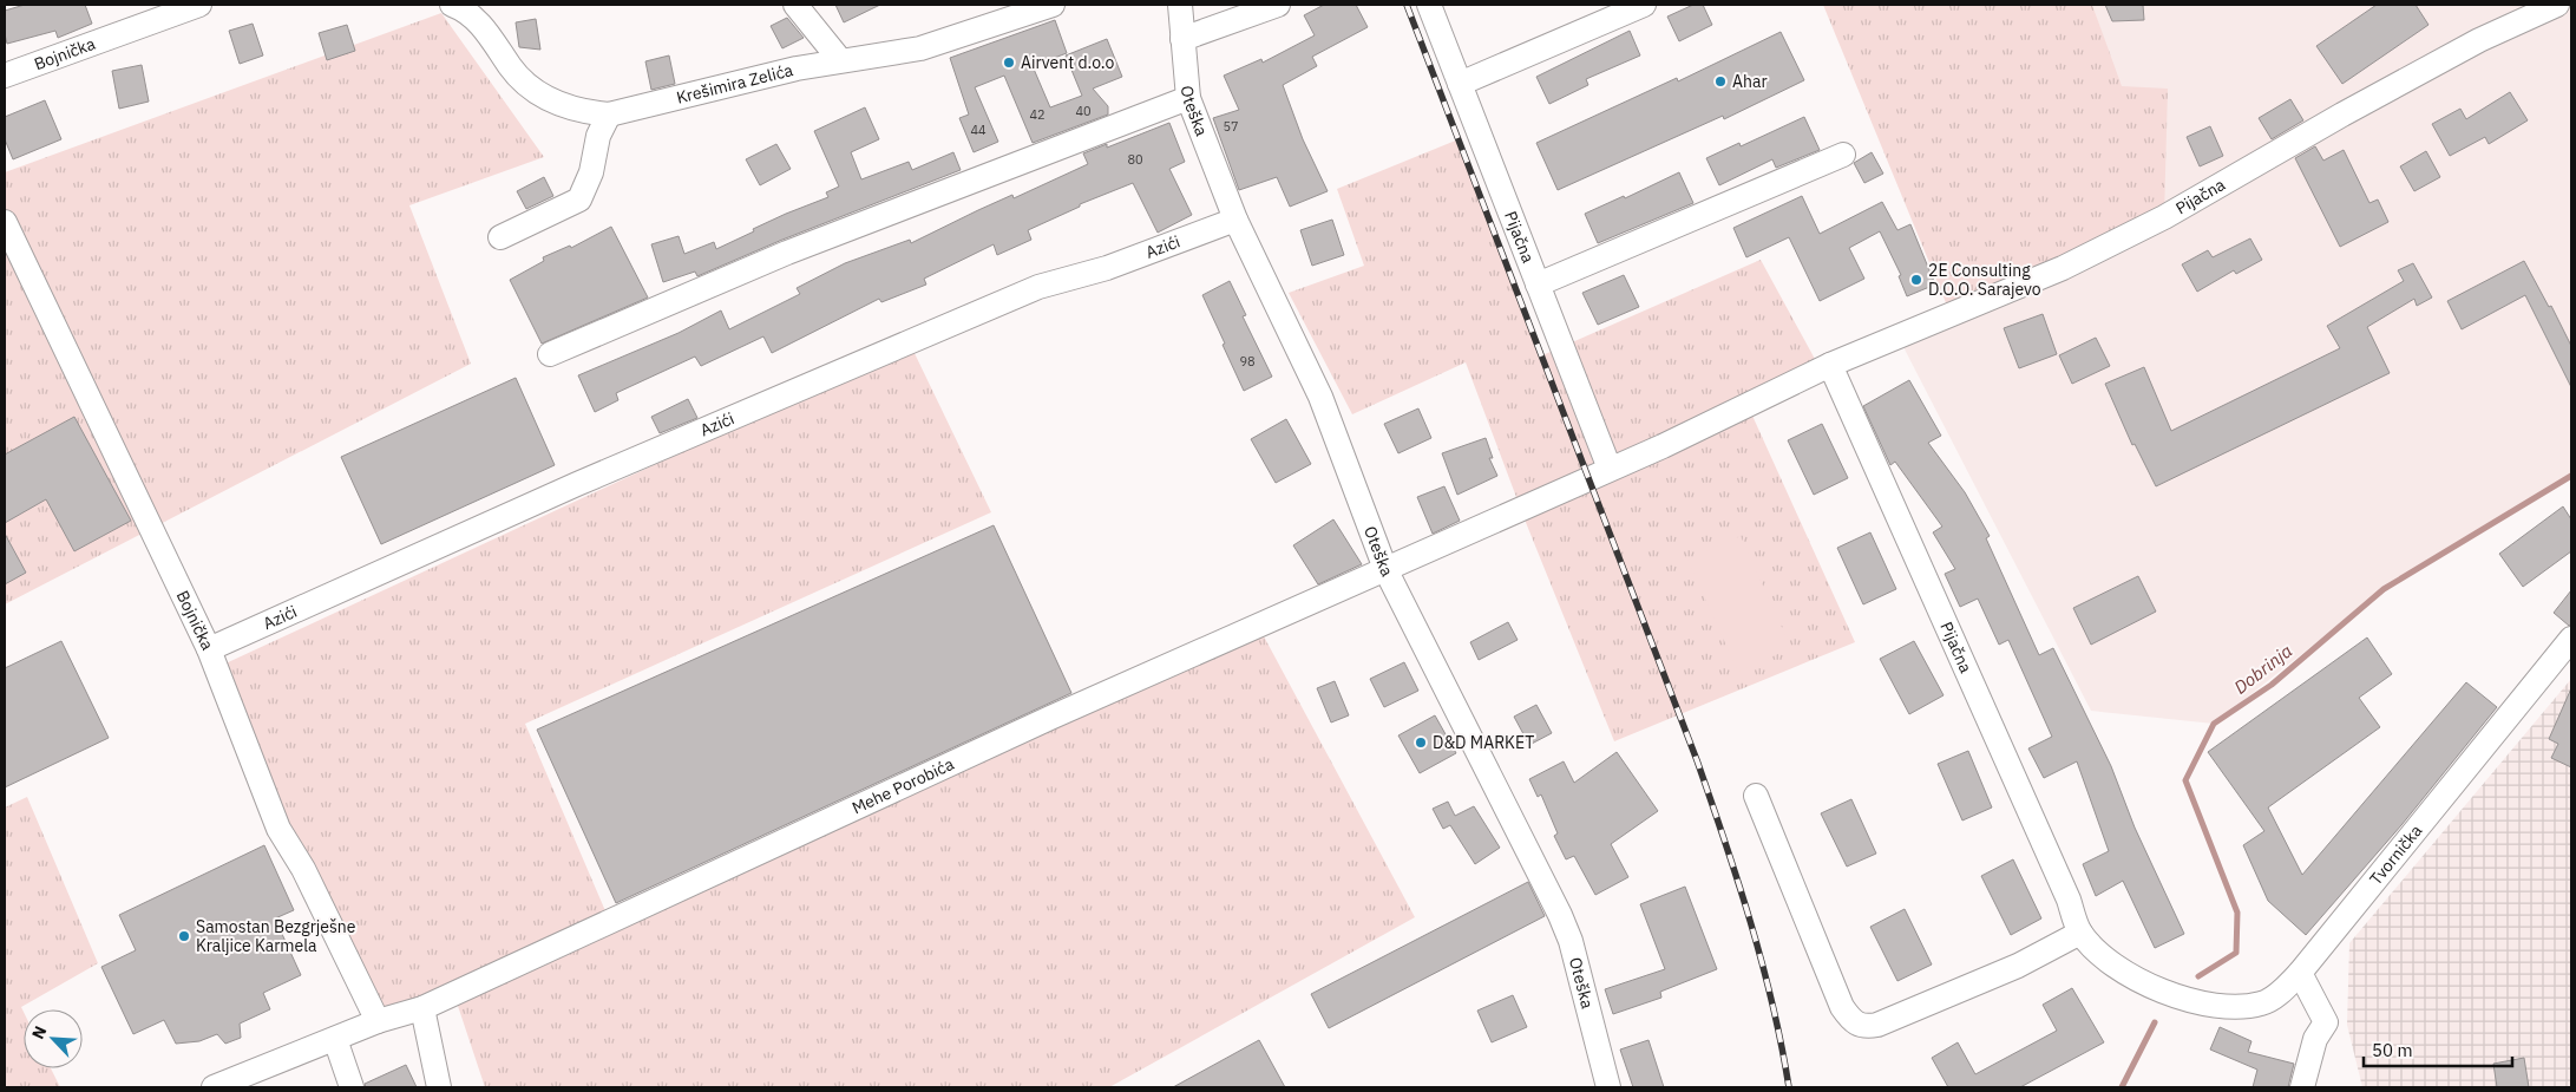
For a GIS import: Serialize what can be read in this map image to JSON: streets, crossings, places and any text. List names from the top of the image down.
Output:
{
  "streets": {
    "street": [
      "Bojnička",
      "Krešimira Zelića",
      "Oteška",
      "Pijačna",
      "Azići",
      "Mehe Porobića",
      "Tvornička"
    ]
  },
  "crossings": [
    ["Bojnička", "Azići"],
    ["Bojnička", "Mehe Porobića"],
    ["Oteška", "Pijačna"],
    ["Oteška", "Azići"],
    ["Oteška", "Mehe Porobića"],
    ["Pijačna", "Mehe Porobića"],
    ["Pijačna", "Tvornička"]
  ],
  "water": ["Dobrinja"],
  "places": [
    "Airvent d.o.o",
    "Ahar",
    "2E Consulting D.O.O. Sarajevo",
    "D&D MARKET",
    "Samostan Bezgrješne Kraljice Karmela"
  ],
  "house_numbers": [
    "40",
    "42",
    "57",
    "44",
    "80",
    "98"
  ],
  "scale_bar": "50 m",
  "north": "top left"
}
